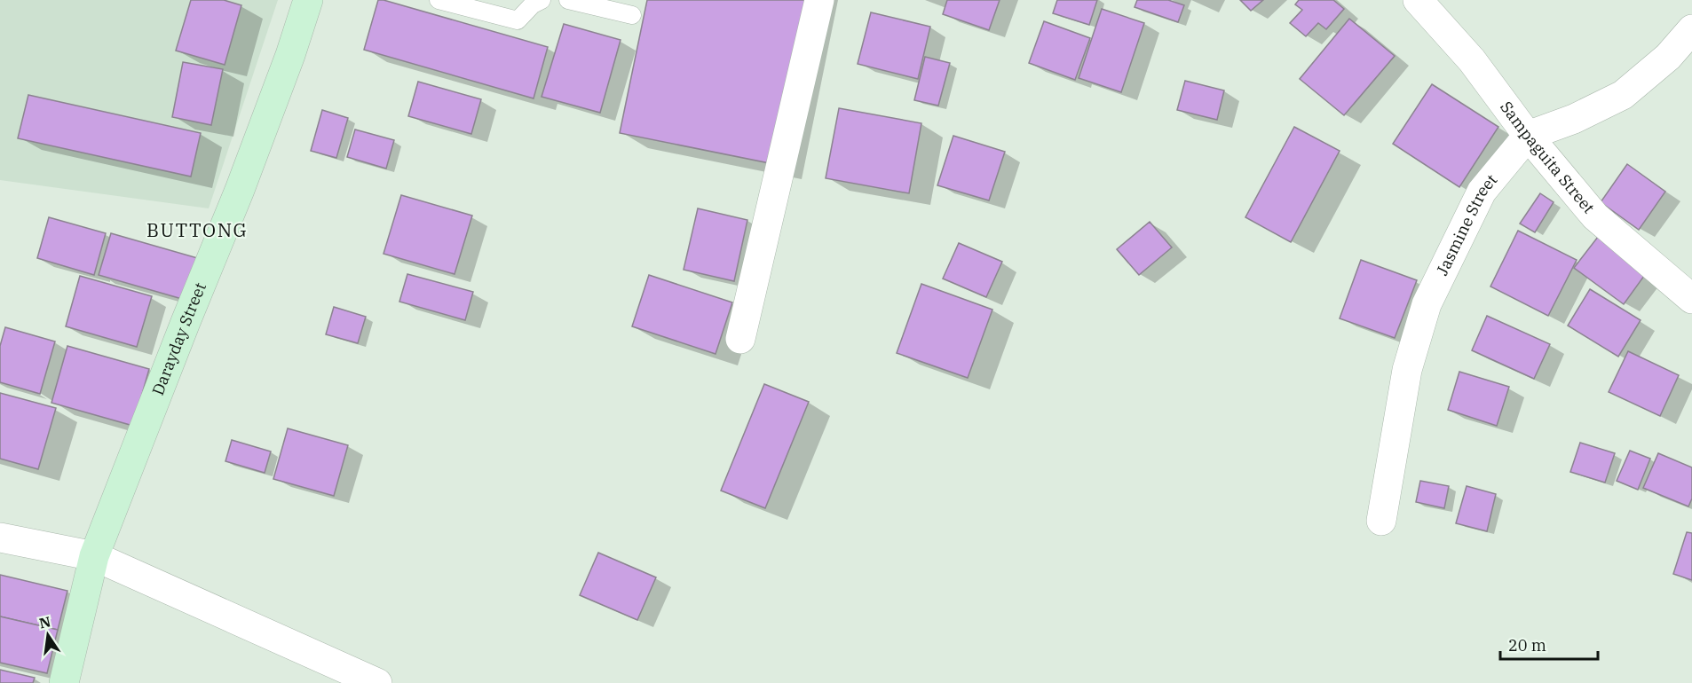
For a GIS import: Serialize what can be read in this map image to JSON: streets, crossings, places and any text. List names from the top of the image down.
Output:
{
  "streets": {
    "street": ["Sampaguita Street", "Jasmine Street", "Darayday Street"]
  },
  "crossings": [
    ["Sampaguita Street", "Jasmine Street"]
  ],
  "districts": ["BUTTONG"],
  "scale_bar": "20 m",
  "north": "top"
}
